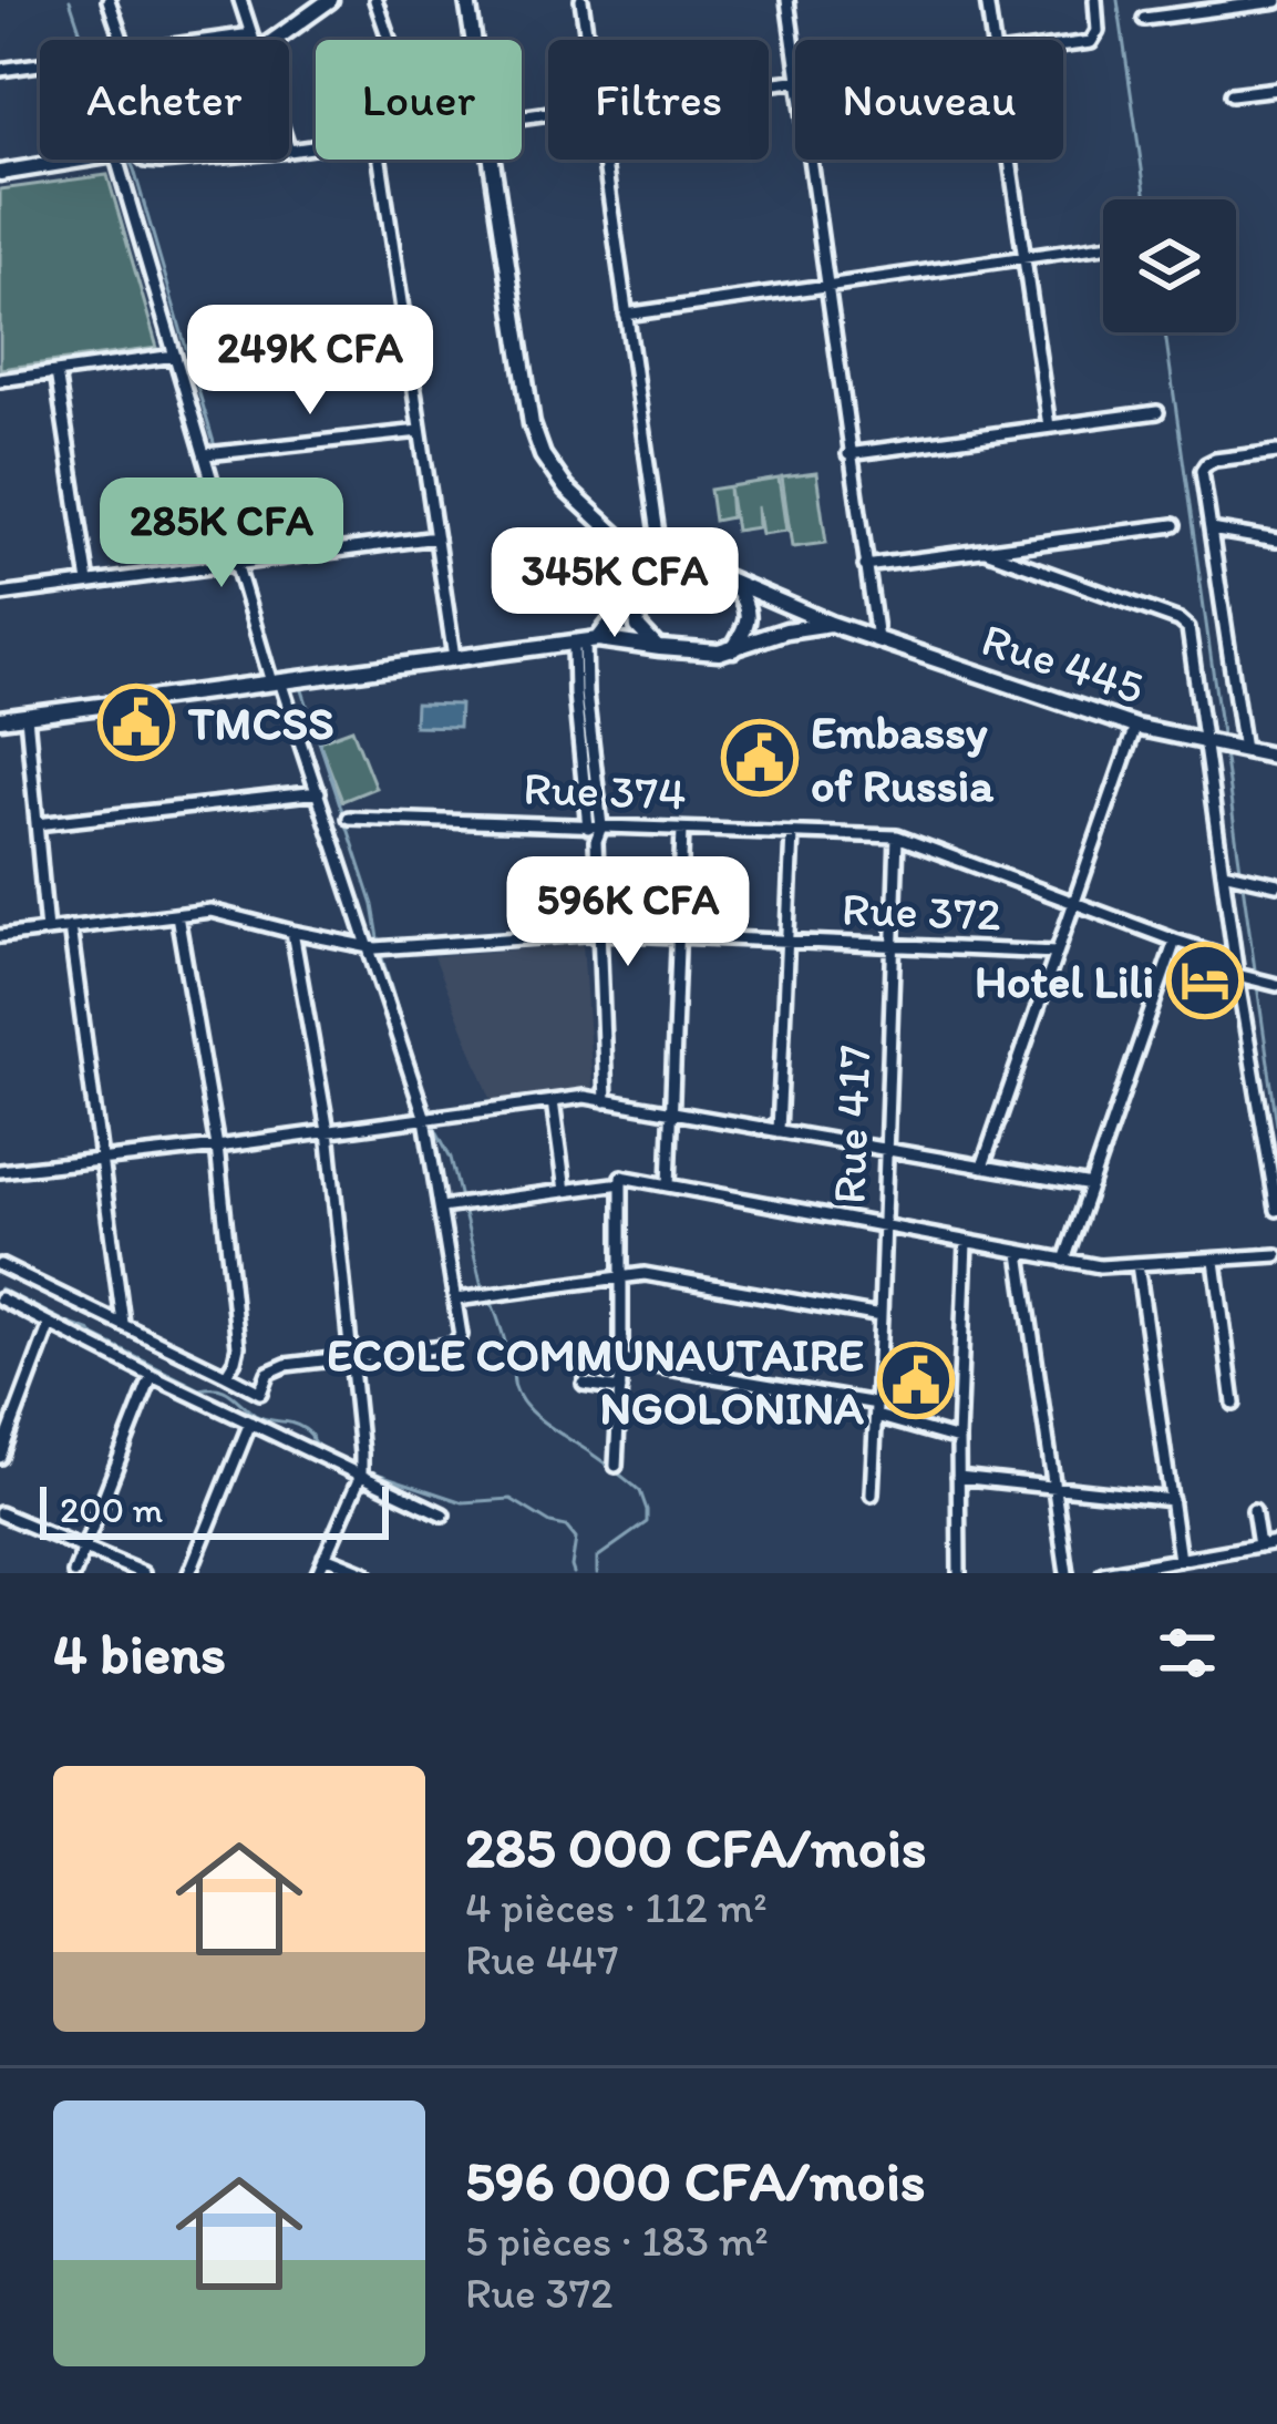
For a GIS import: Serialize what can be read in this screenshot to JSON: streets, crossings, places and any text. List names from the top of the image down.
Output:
{
  "streets": {
    "street": [
      "Rue 445",
      "Rue 374",
      "Rue 372",
      "Rue 417"
    ]
  },
  "crossings": [
    ["Rue 374", "Rue 417"],
    ["Rue 372", "Rue 417"]
  ],
  "places": {
    "public building": ["TMCSS", "Embassy of Russia", "ECOLE COMMUNAUTAIRE NGOLONINA"],
    "hotel": ["Hotel Lili"]
  },
  "scale_bar": "200 m",
  "page": {
    "chip": [
      "Acheter",
      "Louer",
      "Filtres",
      "Nouveau"
    ],
    "price": [
      "249K CFA",
      "285K CFA",
      "345K CFA",
      "596K CFA"
    ],
    "scale": "200 m",
    "heading": "4 biens",
    "list": [
      {
        "name": "285 000 CFA/mois",
        "note": "4 pièces · 112 m² · Rue 447"
      },
      {
        "name": "596 000 CFA/mois",
        "note": "5 pièces · 183 m² · Rue 372"
      }
    ]
  }
}
